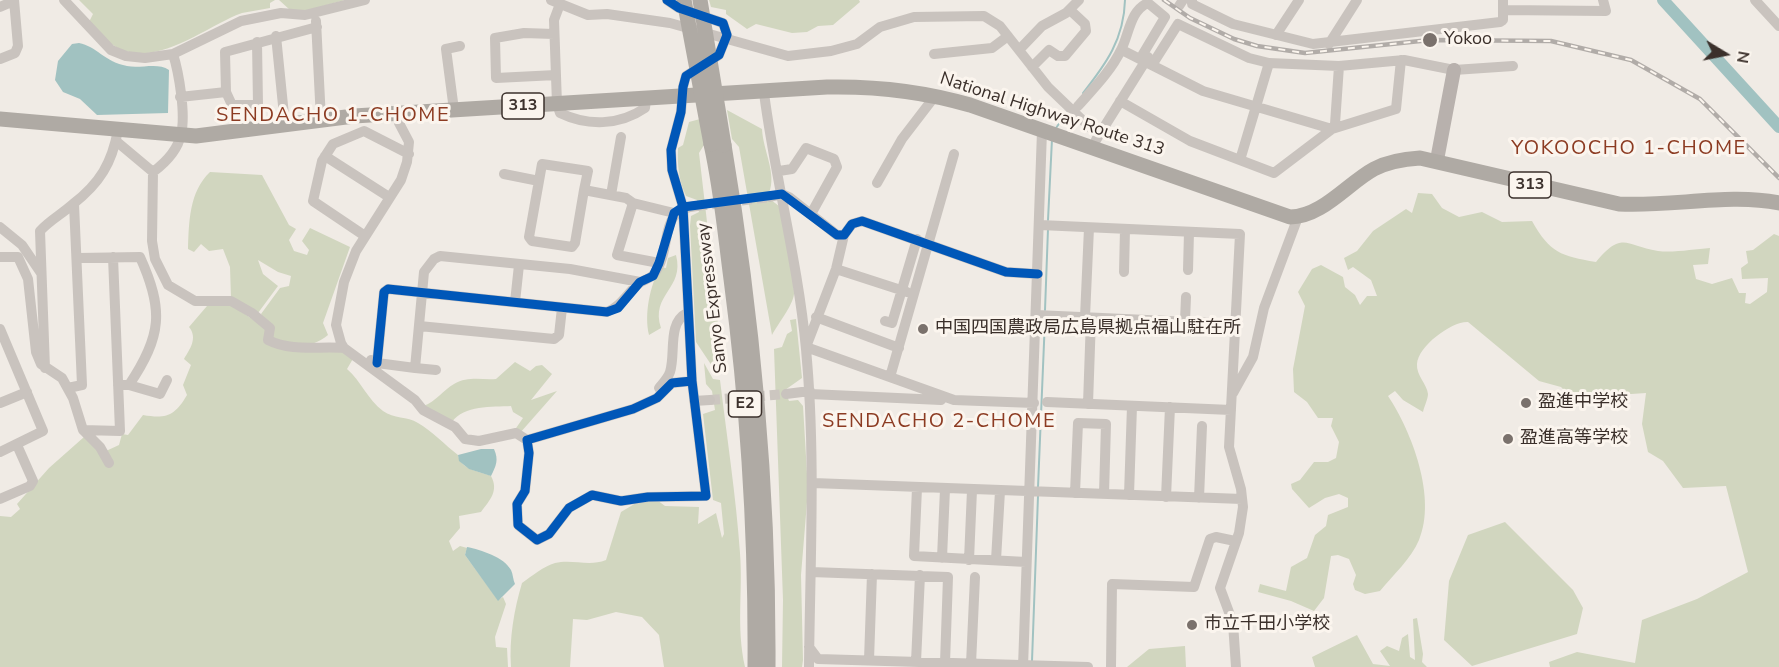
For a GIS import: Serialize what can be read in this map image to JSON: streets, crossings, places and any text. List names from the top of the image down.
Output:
{
  "streets": {
    "highway": [
      "313",
      "National Highway Route 313",
      "Sanyo Expressway",
      "E2"
    ]
  },
  "crossings": [
    ["313", "National Highway Route 313"]
  ],
  "districts": ["SENDACHO 1-CHOME", "YOKOOCHO 1-CHOME", "SENDACHO 2-CHOME"],
  "places": [
    "Yokoo",
    "中国四国農政局広島県拠点福山駐在所",
    "盈進中学校",
    "盈進高等学校",
    "市立千田小学校"
  ],
  "north": "right"
}
